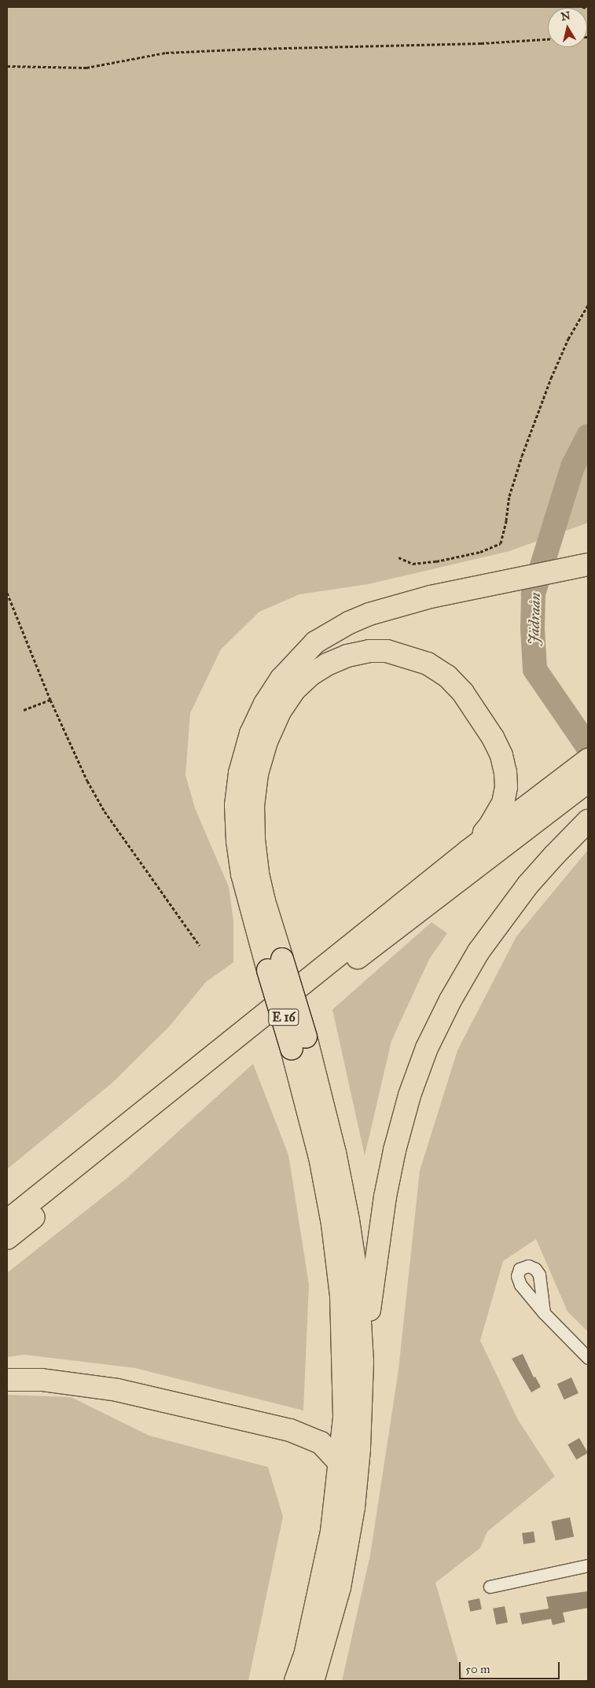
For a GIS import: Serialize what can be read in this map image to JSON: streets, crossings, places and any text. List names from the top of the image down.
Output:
{
  "streets": {
    "highway": ["E 16"]
  },
  "water": ["Jädraån"],
  "scale_bar": "50 m",
  "north": "top"
}
